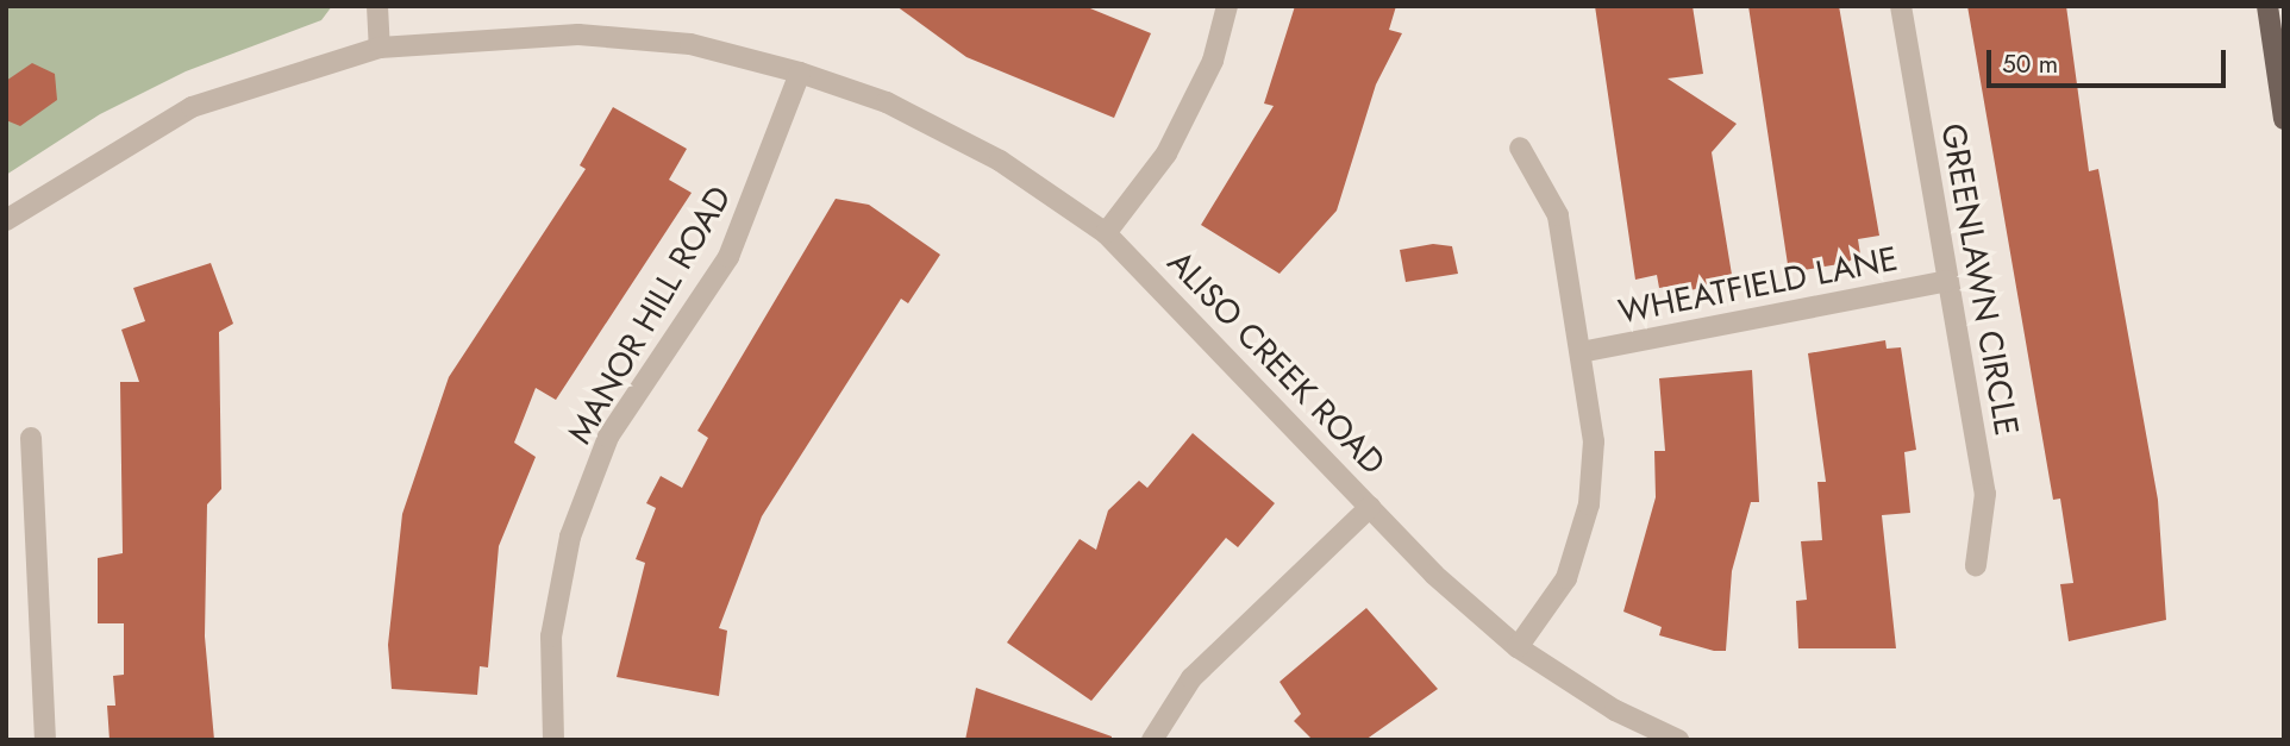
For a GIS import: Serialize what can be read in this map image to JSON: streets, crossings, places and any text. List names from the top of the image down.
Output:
{
  "streets": {
    "street": [
      "GREENLAWN CIRCLE",
      "WHEATFIELD LANE",
      "MANOR HILL ROAD",
      "ALISO CREEK ROAD"
    ]
  },
  "crossings": [
    ["GREENLAWN CIRCLE", "WHEATFIELD LANE"],
    ["MANOR HILL ROAD", "ALISO CREEK ROAD"]
  ],
  "scale_bar": "50 m"
}
